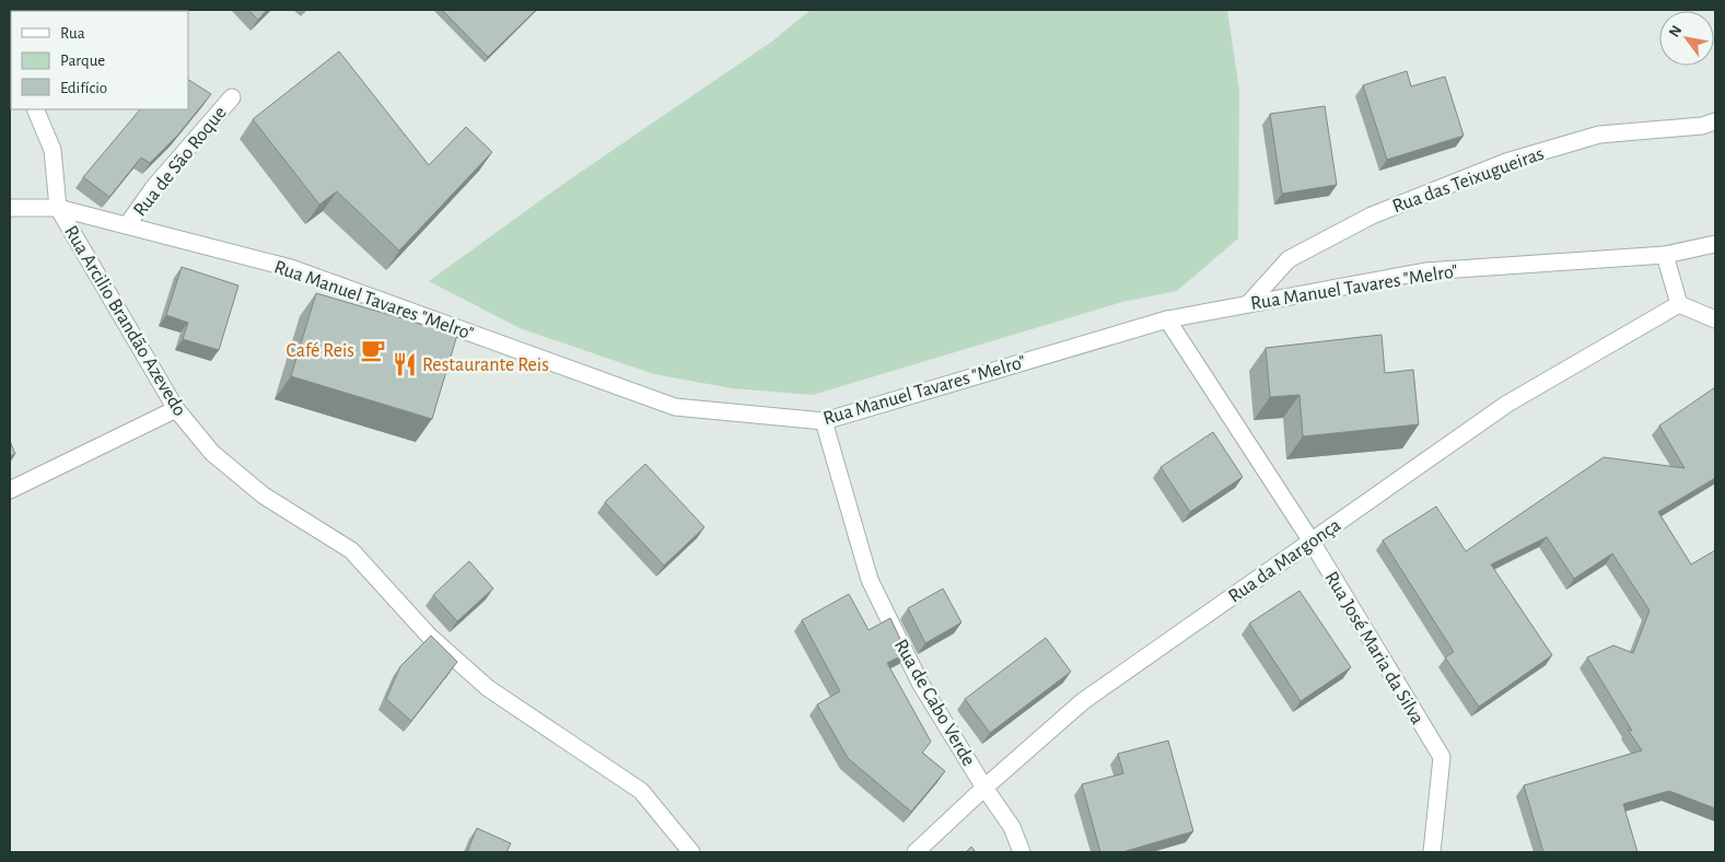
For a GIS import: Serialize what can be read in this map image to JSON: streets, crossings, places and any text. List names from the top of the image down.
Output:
{
  "streets": {
    "street": [
      "Rua de São Roque",
      "Rua das Teixugueiras",
      "Rua Manuel Tavares \"Melro\"",
      "Rua Arcilio Brandão Azevedo",
      "Rua da Margonça",
      "Rua José Maria da Silva",
      "Rua de Cabo Verde"
    ]
  },
  "crossings": [
    ["Rua de São Roque", "Rua Manuel Tavares \"Melro\""],
    ["Rua das Teixugueiras", "Rua Manuel Tavares \"Melro\""],
    ["Rua Manuel Tavares \"Melro\"", "Rua Arcilio Brandão Azevedo"],
    ["Rua Manuel Tavares \"Melro\"", "Rua José Maria da Silva"],
    ["Rua Manuel Tavares \"Melro\"", "Rua de Cabo Verde"],
    ["Rua da Margonça", "Rua José Maria da Silva"],
    ["Rua da Margonça", "Rua de Cabo Verde"]
  ],
  "places": {
    "cafe": ["Café Reis"],
    "restaurant": ["Restaurante Reis"]
  },
  "legend": ["Rua", "Parque", "Edifício"],
  "north": "top left"
}
